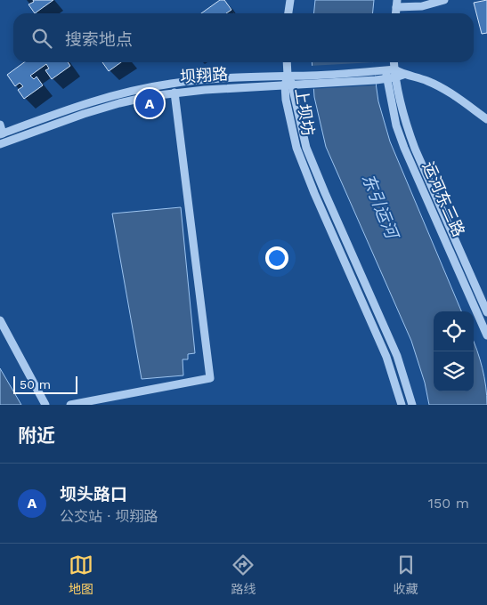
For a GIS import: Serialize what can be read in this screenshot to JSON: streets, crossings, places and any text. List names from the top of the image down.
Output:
{
  "streets": {
    "street": ["坝翔路", "上坝坊", "运河东三路"]
  },
  "crossings": [
    ["坝翔路", "上坝坊"]
  ],
  "water": ["东引运河"],
  "scale_bar": "50 m",
  "page": {
    "search": "搜索地点",
    "pins": "A",
    "scale": "50 m",
    "heading": "附近",
    "list": [
      {
        "mark": "A",
        "name": "坝头路口",
        "note": "公交站 · 坝翔路",
        "value": "150 m"
      }
    ],
    "nav": ["地图", "路线", "收藏"]
  }
}
